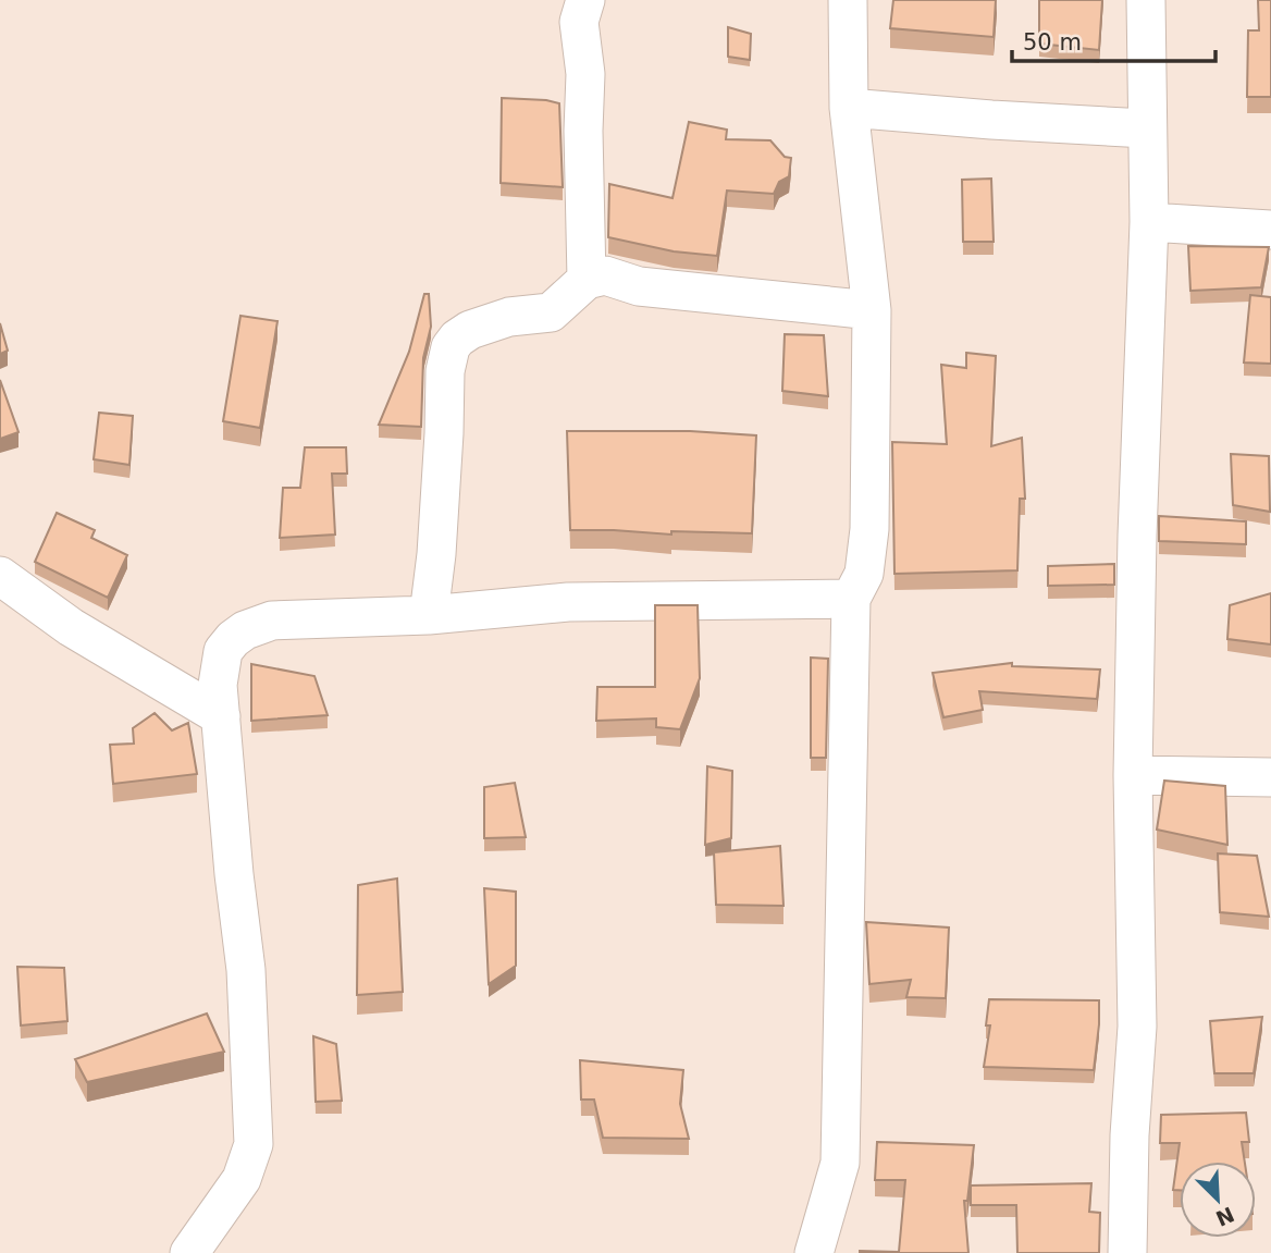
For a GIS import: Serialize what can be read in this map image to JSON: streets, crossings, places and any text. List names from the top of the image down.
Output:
{
  "scale_bar": "50 m",
  "north": "bottom right"
}
